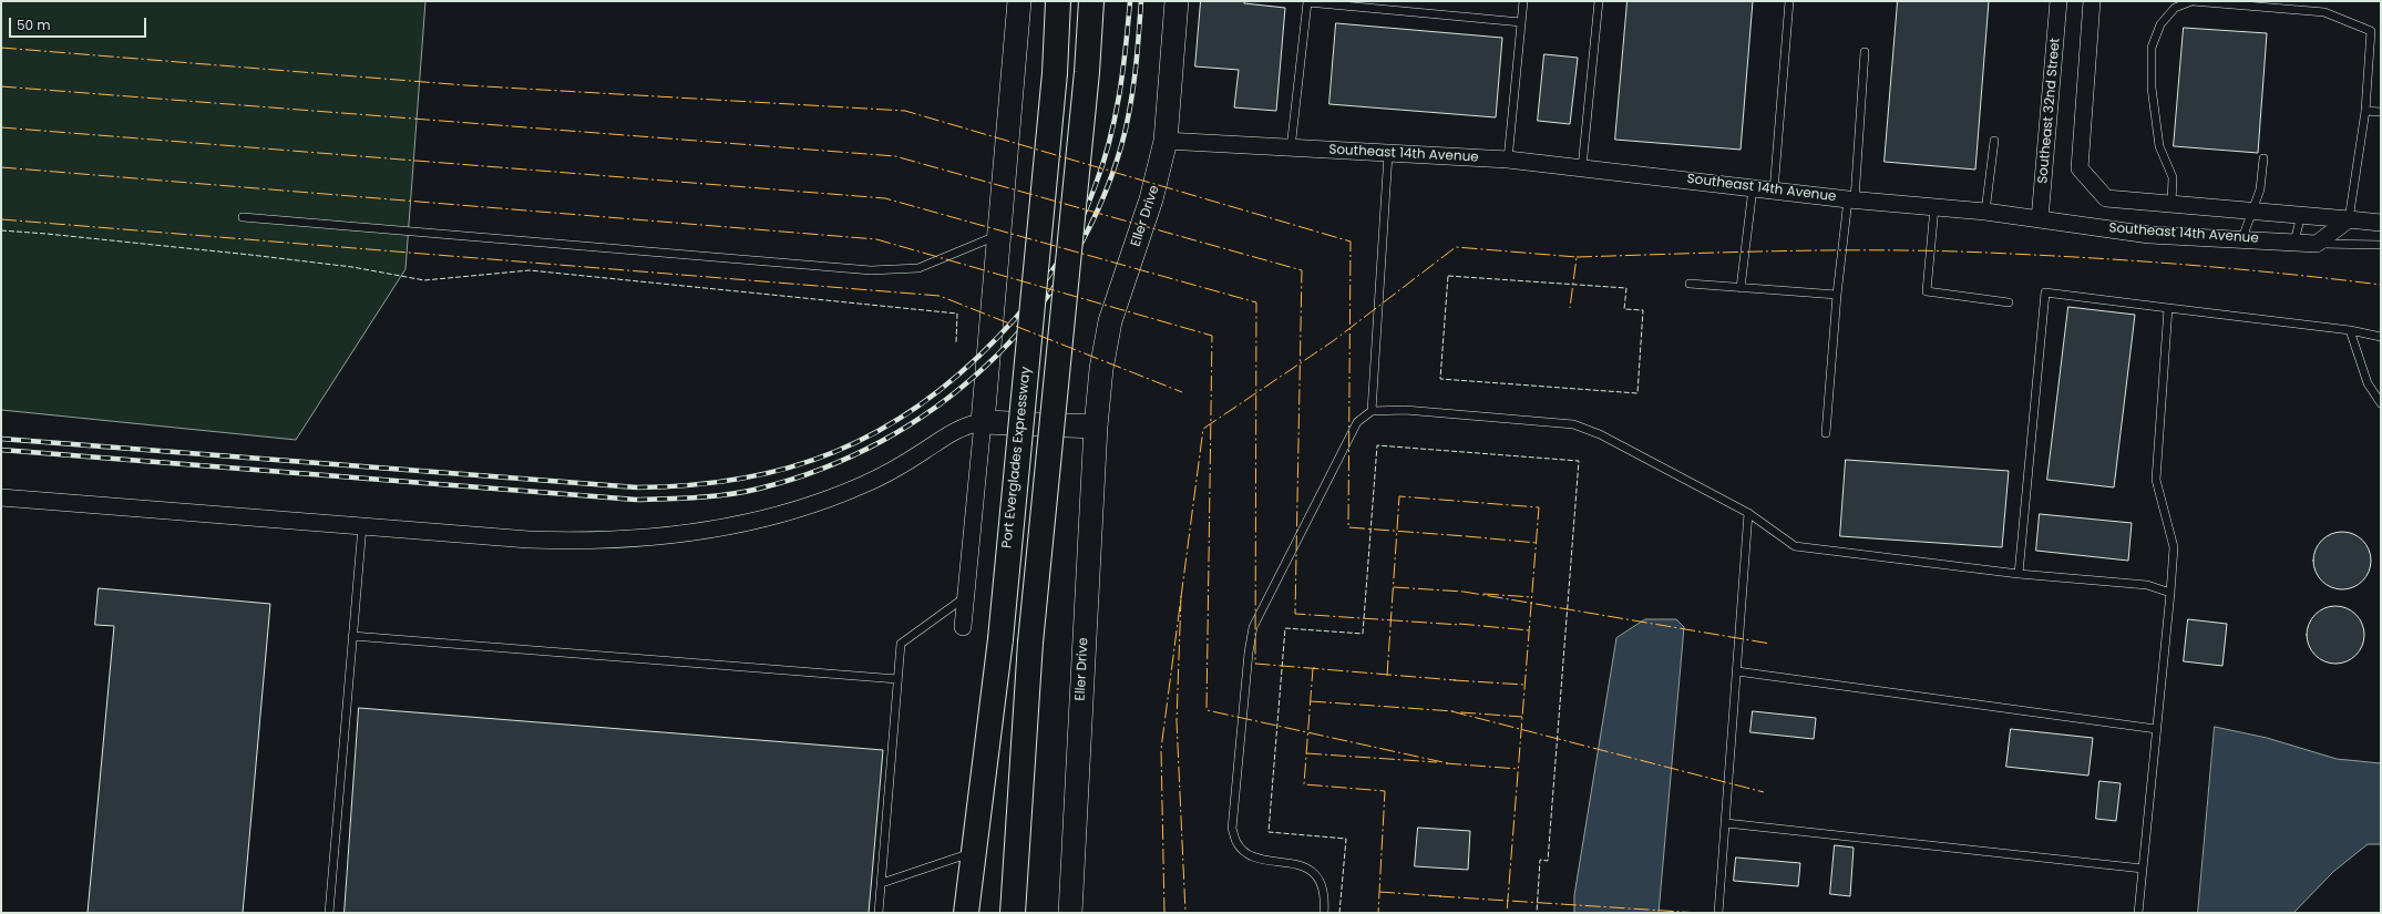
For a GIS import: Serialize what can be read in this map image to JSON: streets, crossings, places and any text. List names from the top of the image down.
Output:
{
  "streets": {
    "highway": ["Port Everglades Expressway"],
    "street": ["Southeast 32nd Street", "Southeast 14th Avenue", "Eller Drive"]
  },
  "crossings": [
    ["Southeast 32nd Street", "Southeast 14th Avenue"],
    ["Southeast 14th Avenue", "Eller Drive"]
  ],
  "scale_bar": "50 m"
}
